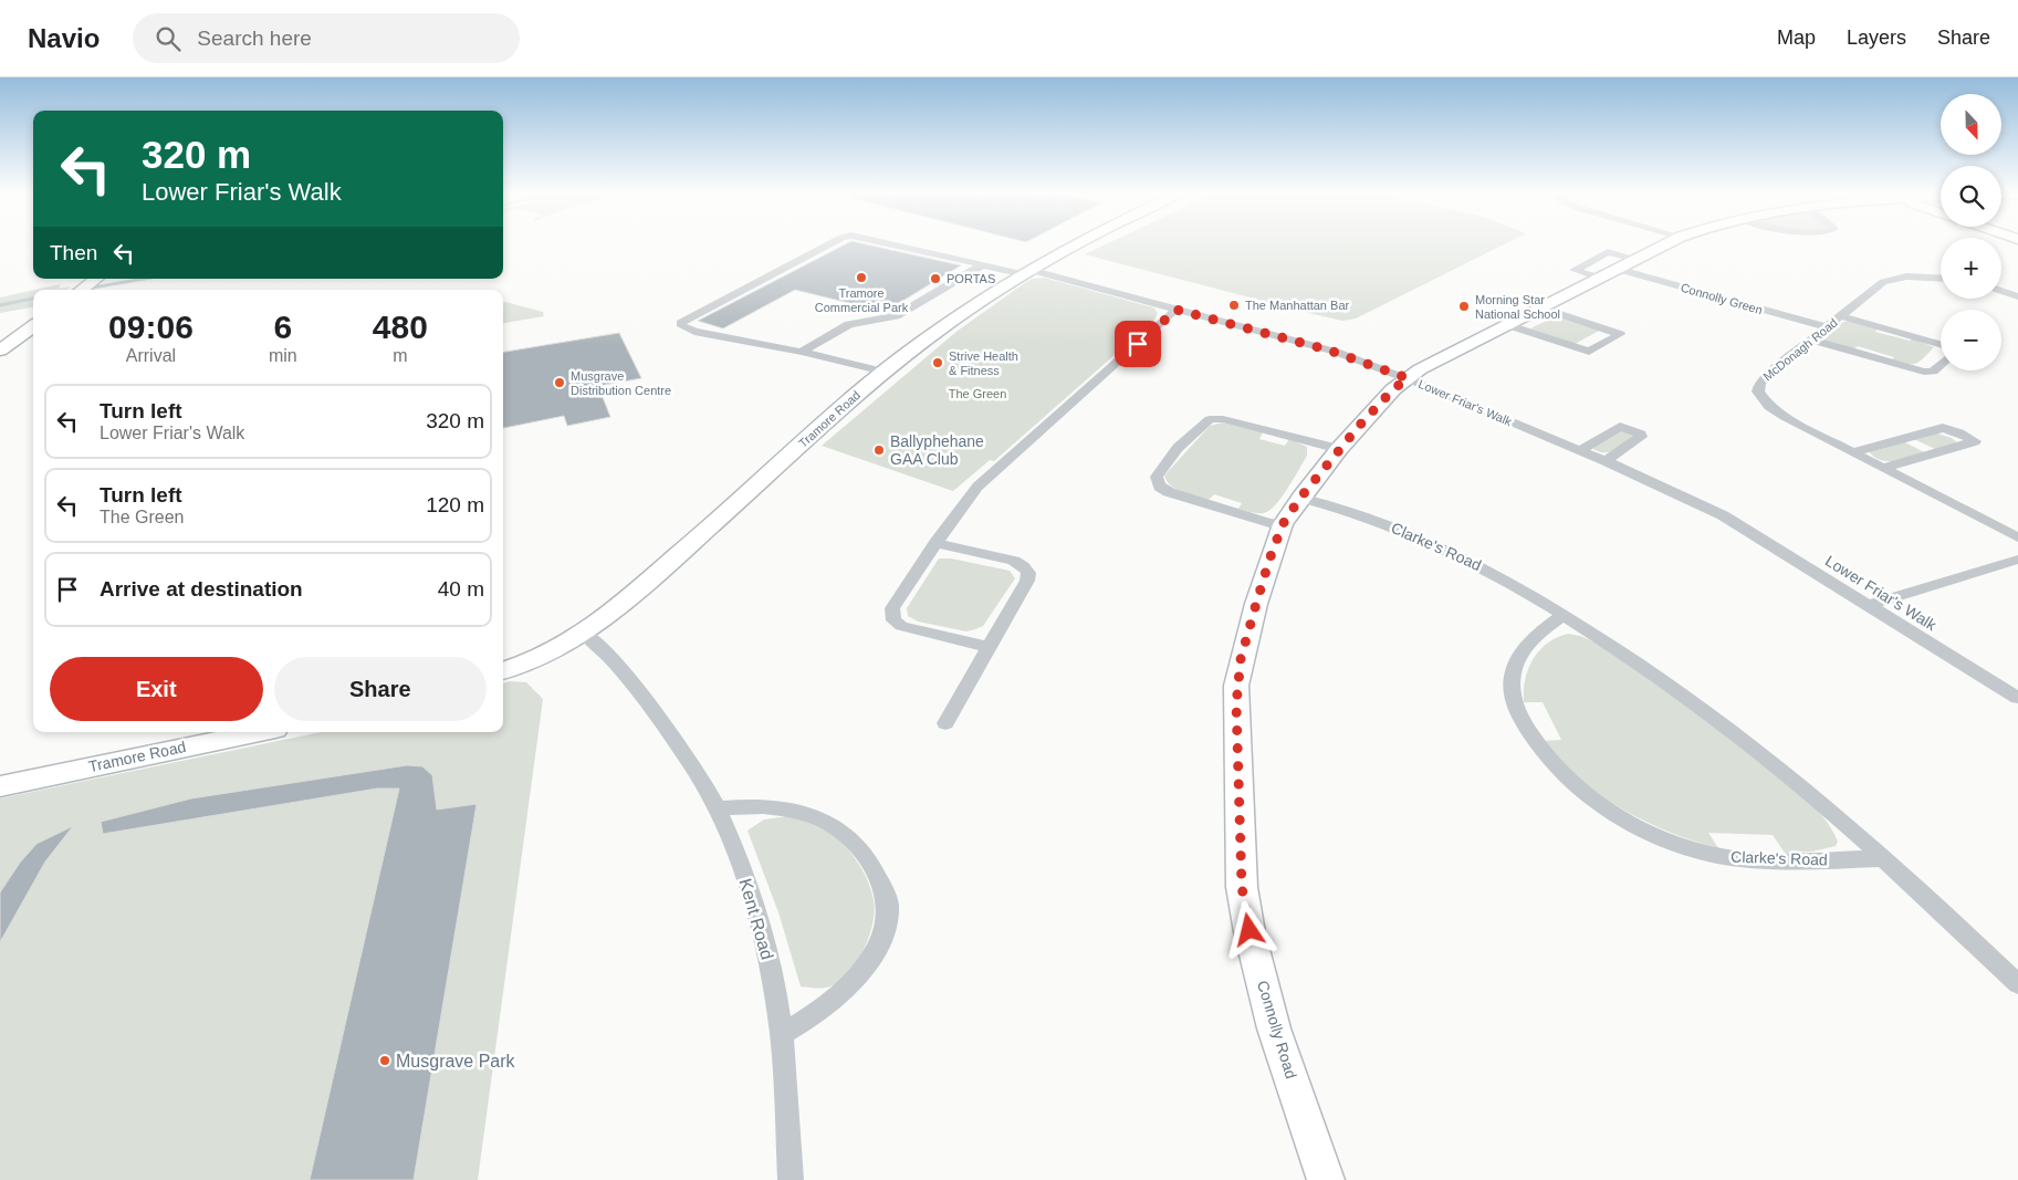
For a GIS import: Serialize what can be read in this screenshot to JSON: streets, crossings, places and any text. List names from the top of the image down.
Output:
{
  "streets": {
    "street": [
      "Connolly Green",
      "McDonagh Road",
      "Lower Friar's Walk",
      "Tramore Road",
      "Clarke's Road",
      "Kent Road",
      "Connolly Road"
    ]
  },
  "crossings": [
    ["Connolly Green", "McDonagh Road"],
    ["Connolly Green", "Connolly Road"],
    ["Lower Friar's Walk", "Tramore Road"],
    ["Lower Friar's Walk", "Connolly Road"],
    ["Tramore Road", "Kent Road"],
    ["Clarke's Road", "Connolly Road"]
  ],
  "parks": ["The Green"],
  "places": [
    "Tramore Commercial Park",
    "PORTAS",
    "The Manhattan Bar",
    "Morning Star National School",
    "Strive Health & Fitness",
    "Musgrave Distribution Centre",
    "Ballyphehane GAA Club",
    "Musgrave Park"
  ],
  "north": "bottom",
  "page": {
    "header": "Navio",
    "search": "Search here",
    "nav": ["Map", "Layers", "Share"],
    "map_buttons": ["+", "−"],
    "turn": ["320 m", "Lower Friar's Walk"],
    "then": "Then",
    "eta": [
      "09:06",
      "Arrival",
      "6",
      "min",
      "480",
      "m"
    ],
    "list": [
      {
        "name": "Turn left",
        "note": "Lower Friar's Walk",
        "value": "320 m"
      },
      {
        "name": "Turn left",
        "note": "The Green",
        "value": "120 m"
      },
      {
        "name": "Arrive at destination",
        "value": "40 m"
      }
    ],
    "buttons": ["Exit", "Share"]
  }
}
